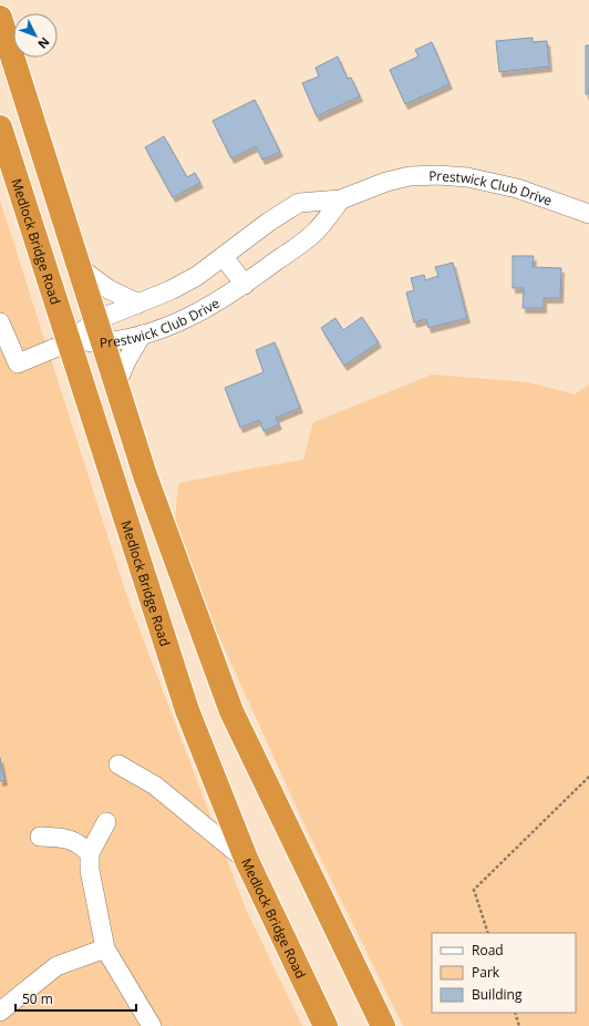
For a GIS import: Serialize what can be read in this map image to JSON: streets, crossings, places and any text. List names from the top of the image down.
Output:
{
  "streets": {
    "highway": ["Medlock Bridge Road"],
    "street": ["Prestwick Club Drive"]
  },
  "crossings": [
    ["Prestwick Club Drive", "Medlock Bridge Road"]
  ],
  "legend": ["Road", "Park", "Building"],
  "scale_bar": "50 m",
  "north": "bottom right"
}
